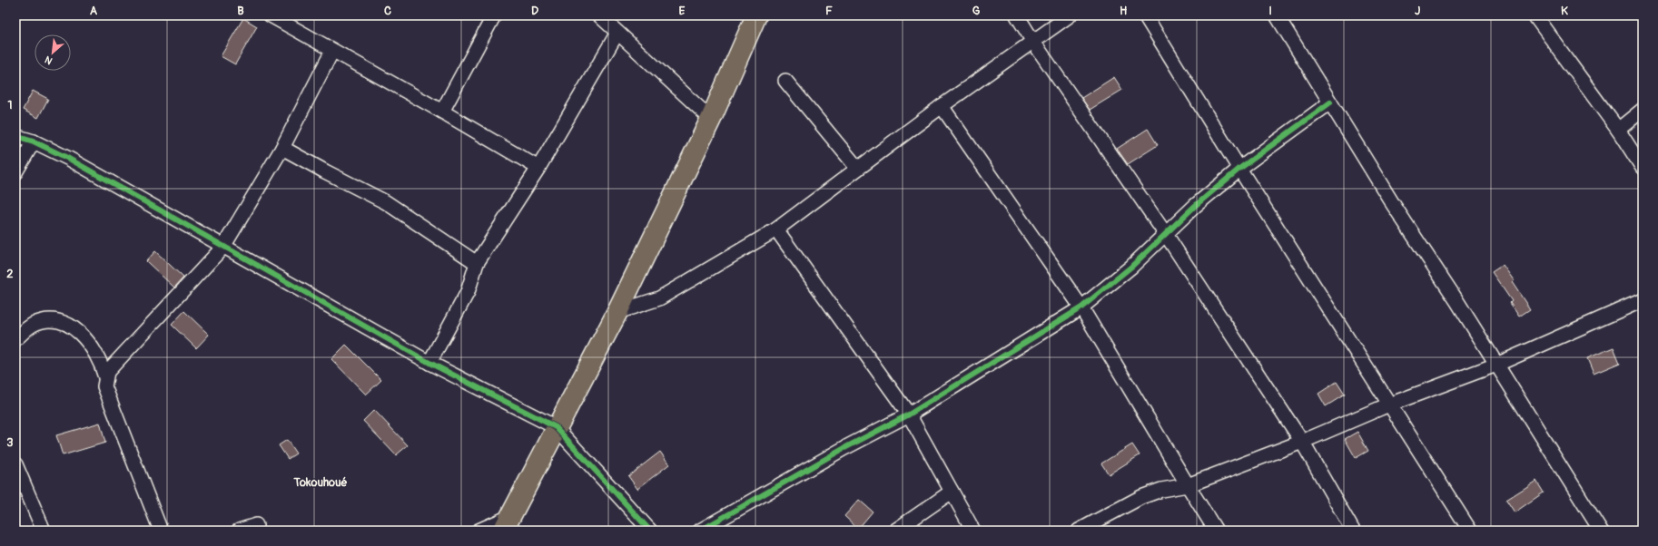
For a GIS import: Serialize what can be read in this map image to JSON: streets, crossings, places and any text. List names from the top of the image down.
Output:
{
  "districts": ["Tokouhoué"],
  "north": "bottom left",
  "grid": {
    "columns": [
      "A",
      "B",
      "C",
      "D",
      "E",
      "F",
      "G",
      "H",
      "I",
      "J",
      "K"
    ],
    "rows": ["1", "2", "3"]
  }
}
